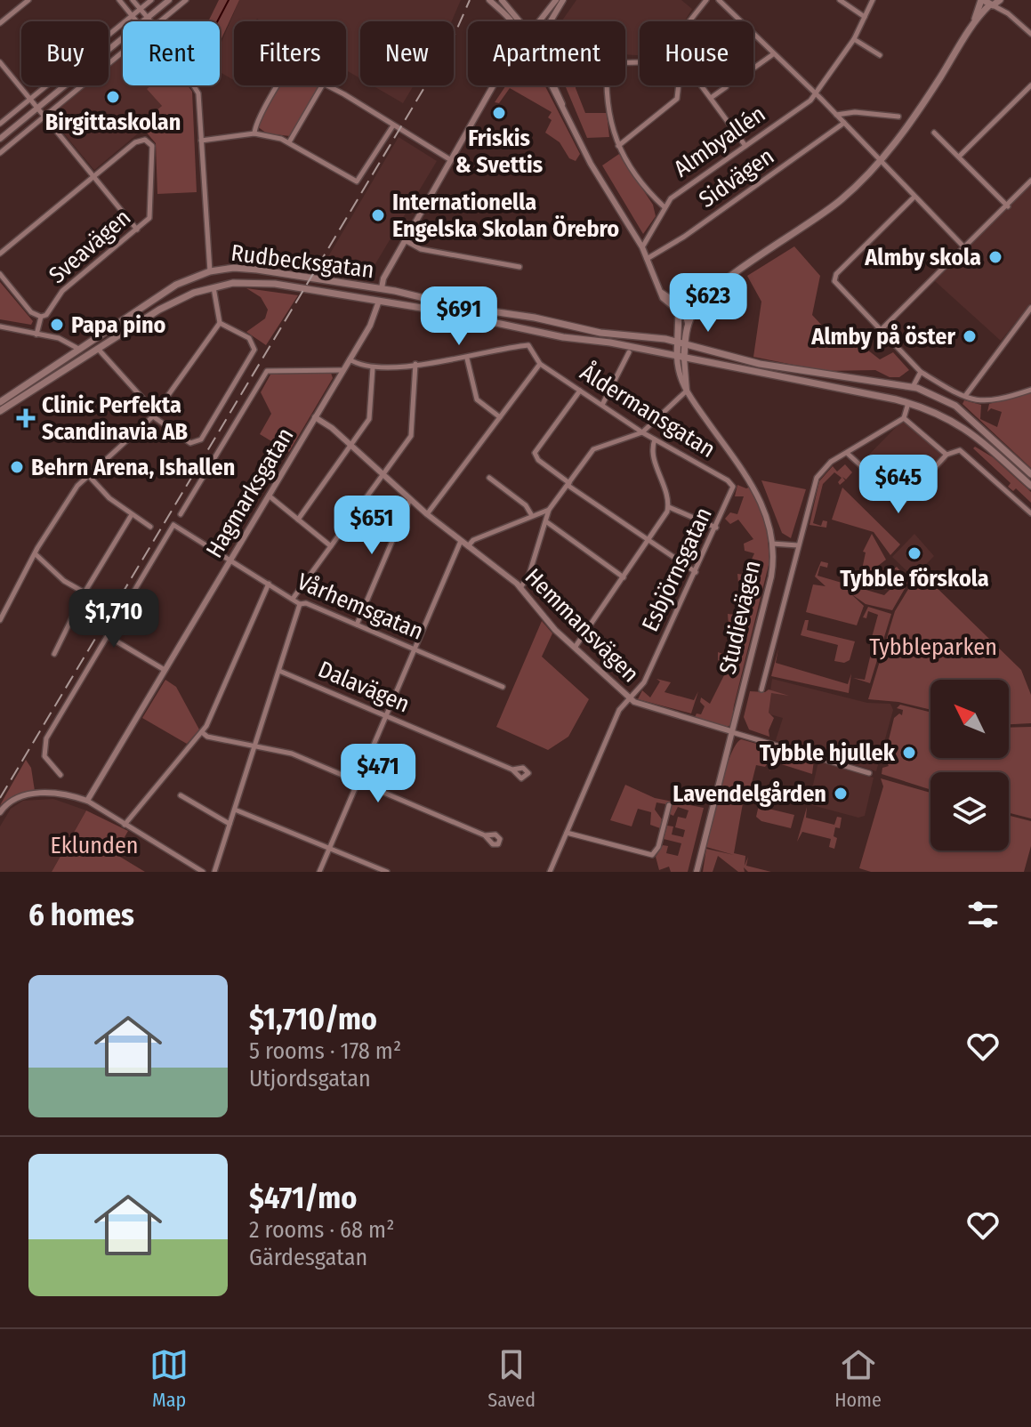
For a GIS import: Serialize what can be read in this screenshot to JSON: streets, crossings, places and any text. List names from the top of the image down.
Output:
{
  "streets": {
    "main road": ["Rudbecksgatan"],
    "street": [
      "Almbyallén",
      "Sidvägen",
      "Sveavägen",
      "Åldermansgatan",
      "Hagmarksgatan",
      "Esbjörnsgatan",
      "Vårhemsgatan",
      "Studievägen",
      "Hemmansvägen",
      "Dalavägen"
    ]
  },
  "crossings": [
    ["Rudbecksgatan", "Hagmarksgatan"],
    ["Rudbecksgatan", "Studievägen"],
    ["Åldermansgatan", "Esbjörnsgatan"],
    ["Hagmarksgatan", "Vårhemsgatan"],
    ["Hagmarksgatan", "Hemmansvägen"],
    ["Esbjörnsgatan", "Hemmansvägen"],
    ["Studievägen", "Hemmansvägen"]
  ],
  "parks": ["Tybbleparken", "Eklunden"],
  "places": {
    "other": [
      "Birgittaskolan",
      "Friskis & Svettis",
      "Internationella Engelska Skolan Örebro",
      "Almby skola",
      "Papa pino",
      "Almby på öster",
      "Behrn Arena, Ishallen",
      "Tybble förskola",
      "Tybble hjullek",
      "Lavendelgården"
    ],
    "health": ["Clinic Perfekta Scandinavia AB"]
  },
  "north": "top left",
  "page": {
    "chip": [
      "Buy",
      "Rent",
      "Filters",
      "New",
      "Apartment",
      "House"
    ],
    "price": [
      "$623",
      "$691",
      "$645",
      "$651",
      "$1,710",
      "$471"
    ],
    "heading": "6 homes",
    "list": [
      {
        "name": "$1,710/mo",
        "note": "5 rooms · 178 m² · Utjordsgatan"
      },
      {
        "name": "$471/mo",
        "note": "2 rooms · 68 m² · Gärdesgatan"
      }
    ],
    "tabs": ["Map", "Saved", "Home"]
  }
}
